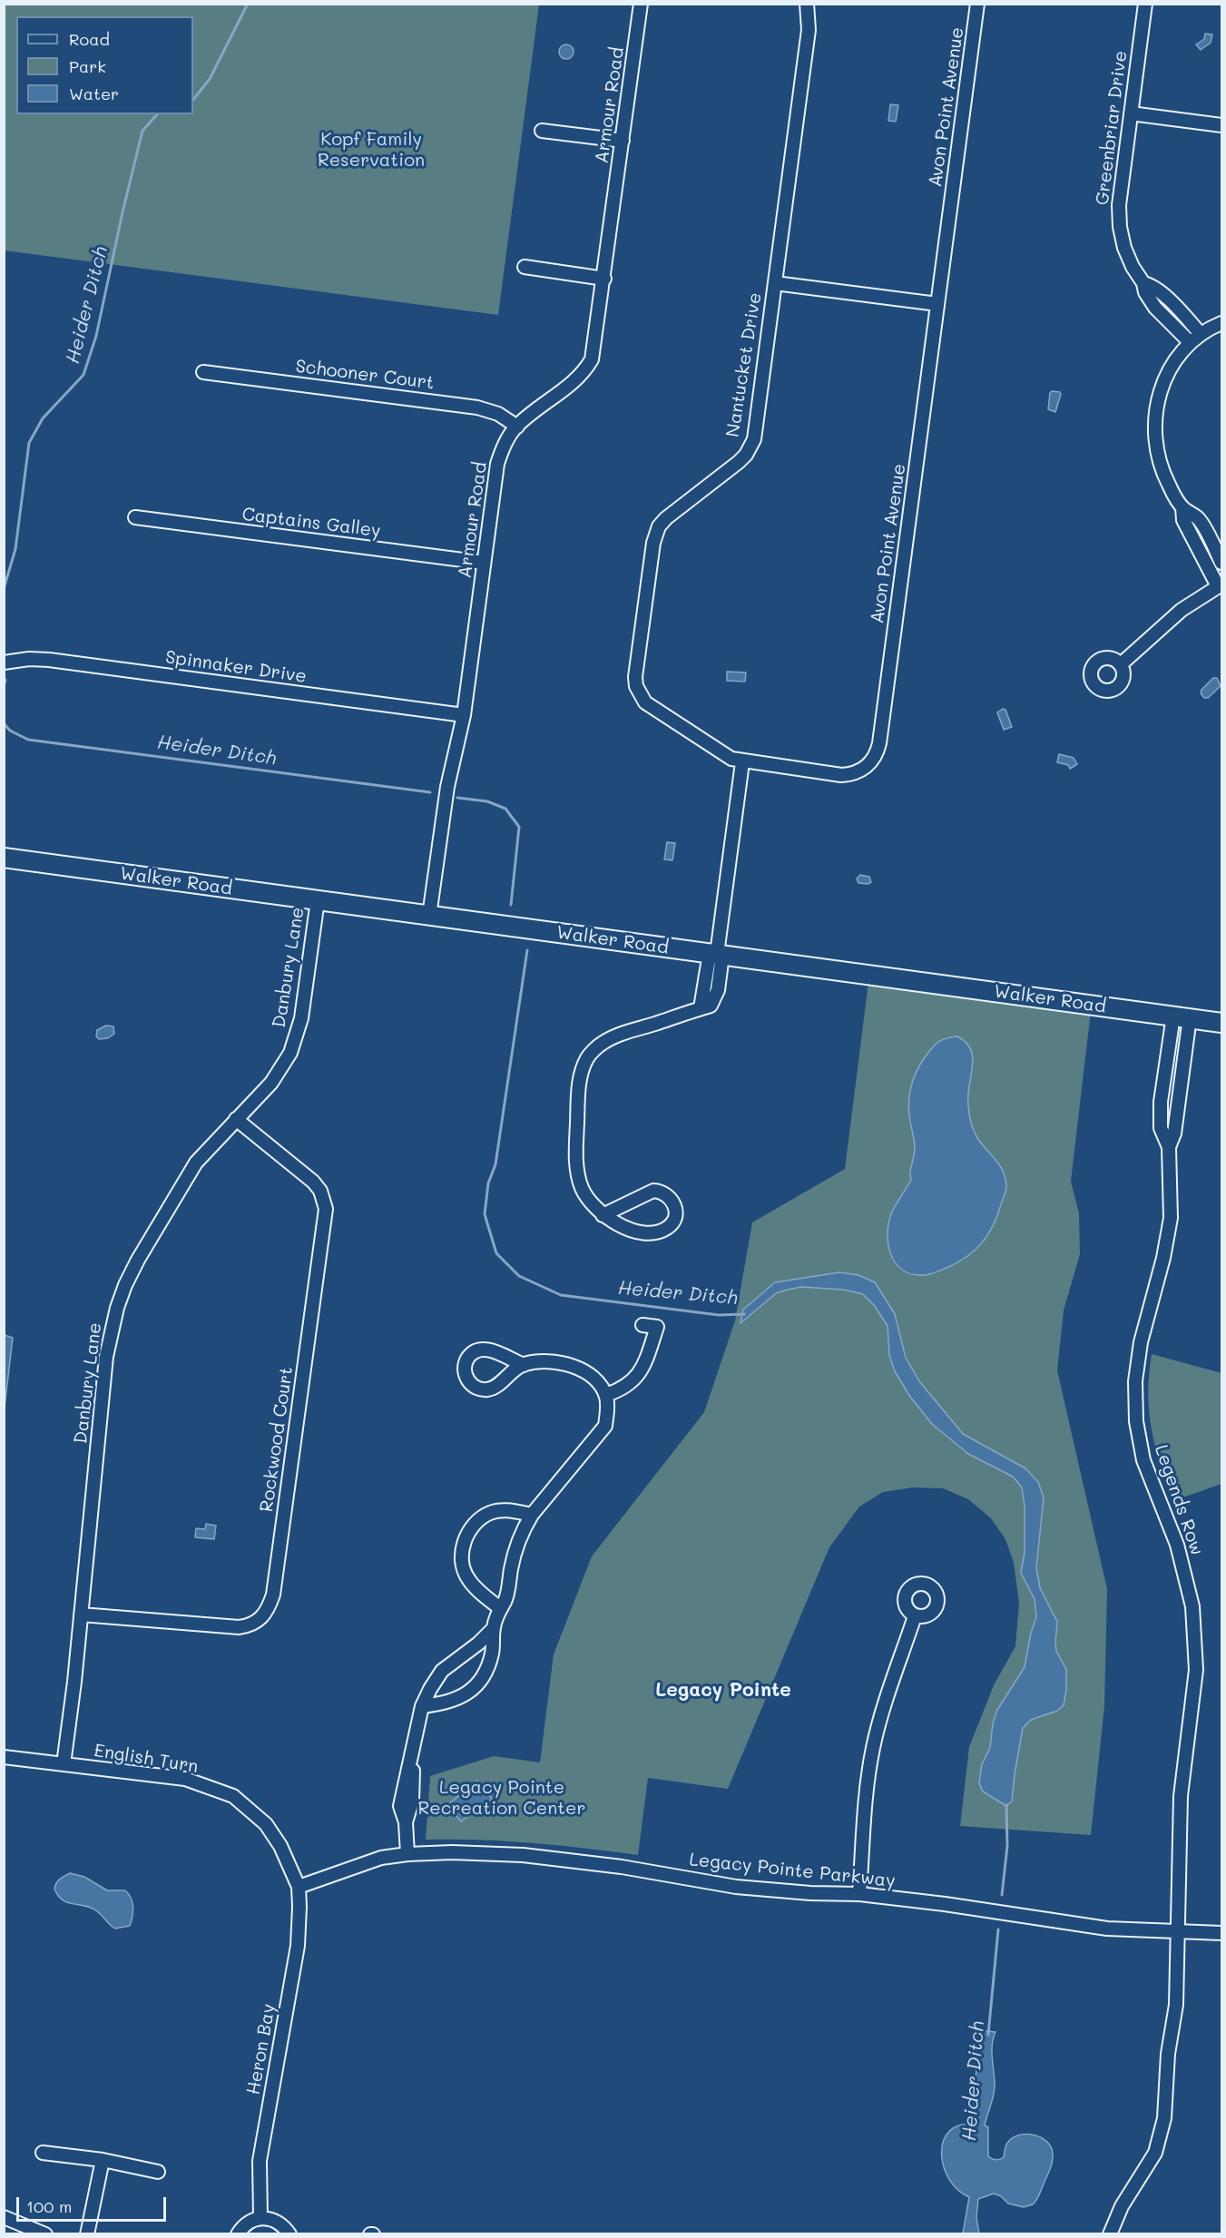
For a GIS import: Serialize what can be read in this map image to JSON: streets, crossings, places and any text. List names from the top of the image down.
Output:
{
  "streets": {
    "street": [
      "Armour Road",
      "Avon Point Avenue",
      "Greenbriar Drive",
      "Nantucket Drive",
      "Schooner Court",
      "Captains Galley",
      "Spinnaker Drive",
      "Walker Road",
      "Danbury Lane",
      "Rockwood Court",
      "Legends Row",
      "English Turn",
      "Legacy Pointe Parkway",
      "Heron Bay"
    ]
  },
  "crossings": [
    ["Armour Road", "Schooner Court"],
    ["Armour Road", "Captains Galley"],
    ["Armour Road", "Spinnaker Drive"],
    ["Armour Road", "Walker Road"],
    ["Avon Point Avenue", "Nantucket Drive"],
    ["Walker Road", "Danbury Lane"],
    ["Walker Road", "Legends Row"],
    ["Danbury Lane", "Rockwood Court"],
    ["Danbury Lane", "English Turn"],
    ["Legends Row", "Legacy Pointe Parkway"],
    ["English Turn", "Legacy Pointe Parkway"],
    ["English Turn", "Heron Bay"],
    ["Legacy Pointe Parkway", "Heron Bay"]
  ],
  "districts": ["Legacy Pointe"],
  "water": ["Heider Ditch"],
  "parks": ["Kopf Family Reservation", "Legacy Pointe Recreation Center"],
  "legend": ["Road", "Park", "Water"],
  "scale_bar": "100 m"
}
